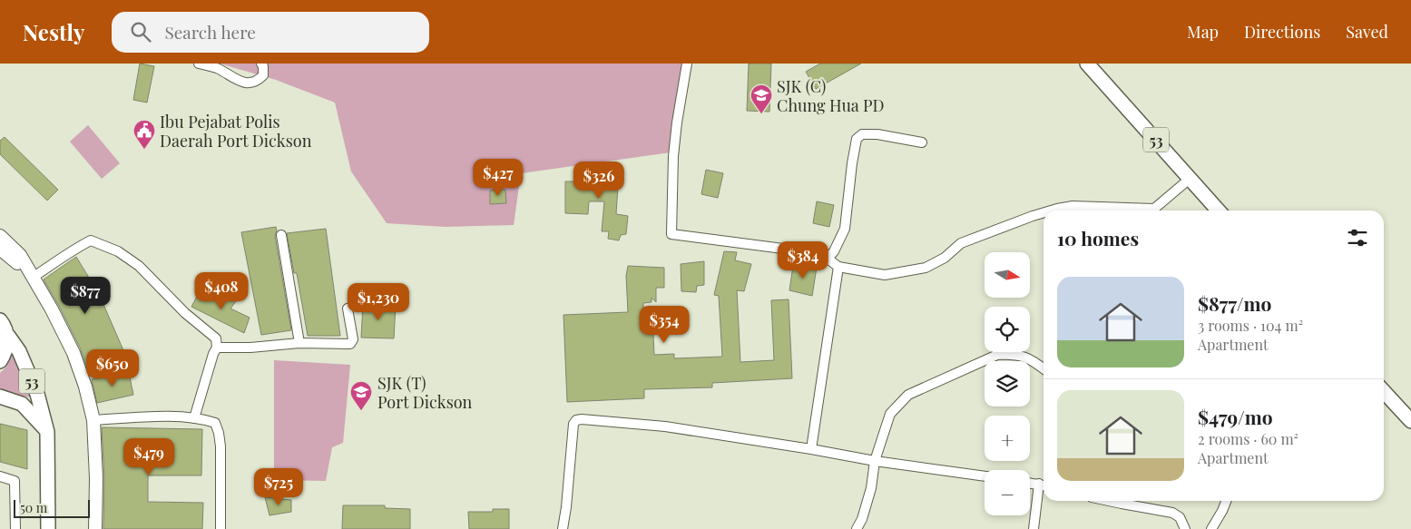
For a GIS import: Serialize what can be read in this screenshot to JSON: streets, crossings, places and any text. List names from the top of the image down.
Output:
{
  "streets": {
    "main road": ["53"]
  },
  "places": {
    "school or university": ["SJK (C) Chung Hua PD", "SJK (T) Port Dickson"],
    "public building": ["Ibu Pejabat Polis Daerah Port Dickson"]
  },
  "scale_bar": "50 m",
  "north": "right",
  "page": {
    "header": "Nestly",
    "search": "Search here",
    "nav": ["Map", "Directions", "Saved"],
    "price": [
      "$427",
      "$326",
      "$384",
      "$408",
      "$877",
      "$1,230",
      "$354",
      "$650",
      "$479",
      "$725"
    ],
    "heading": "10 homes",
    "map_buttons": ["+", "−"],
    "list": [
      {
        "name": "$877/mo",
        "note": "3 rooms · 104 m² · Apartment"
      },
      {
        "name": "$479/mo",
        "note": "2 rooms · 60 m² · Apartment"
      }
    ],
    "scale": "50 m"
  }
}
